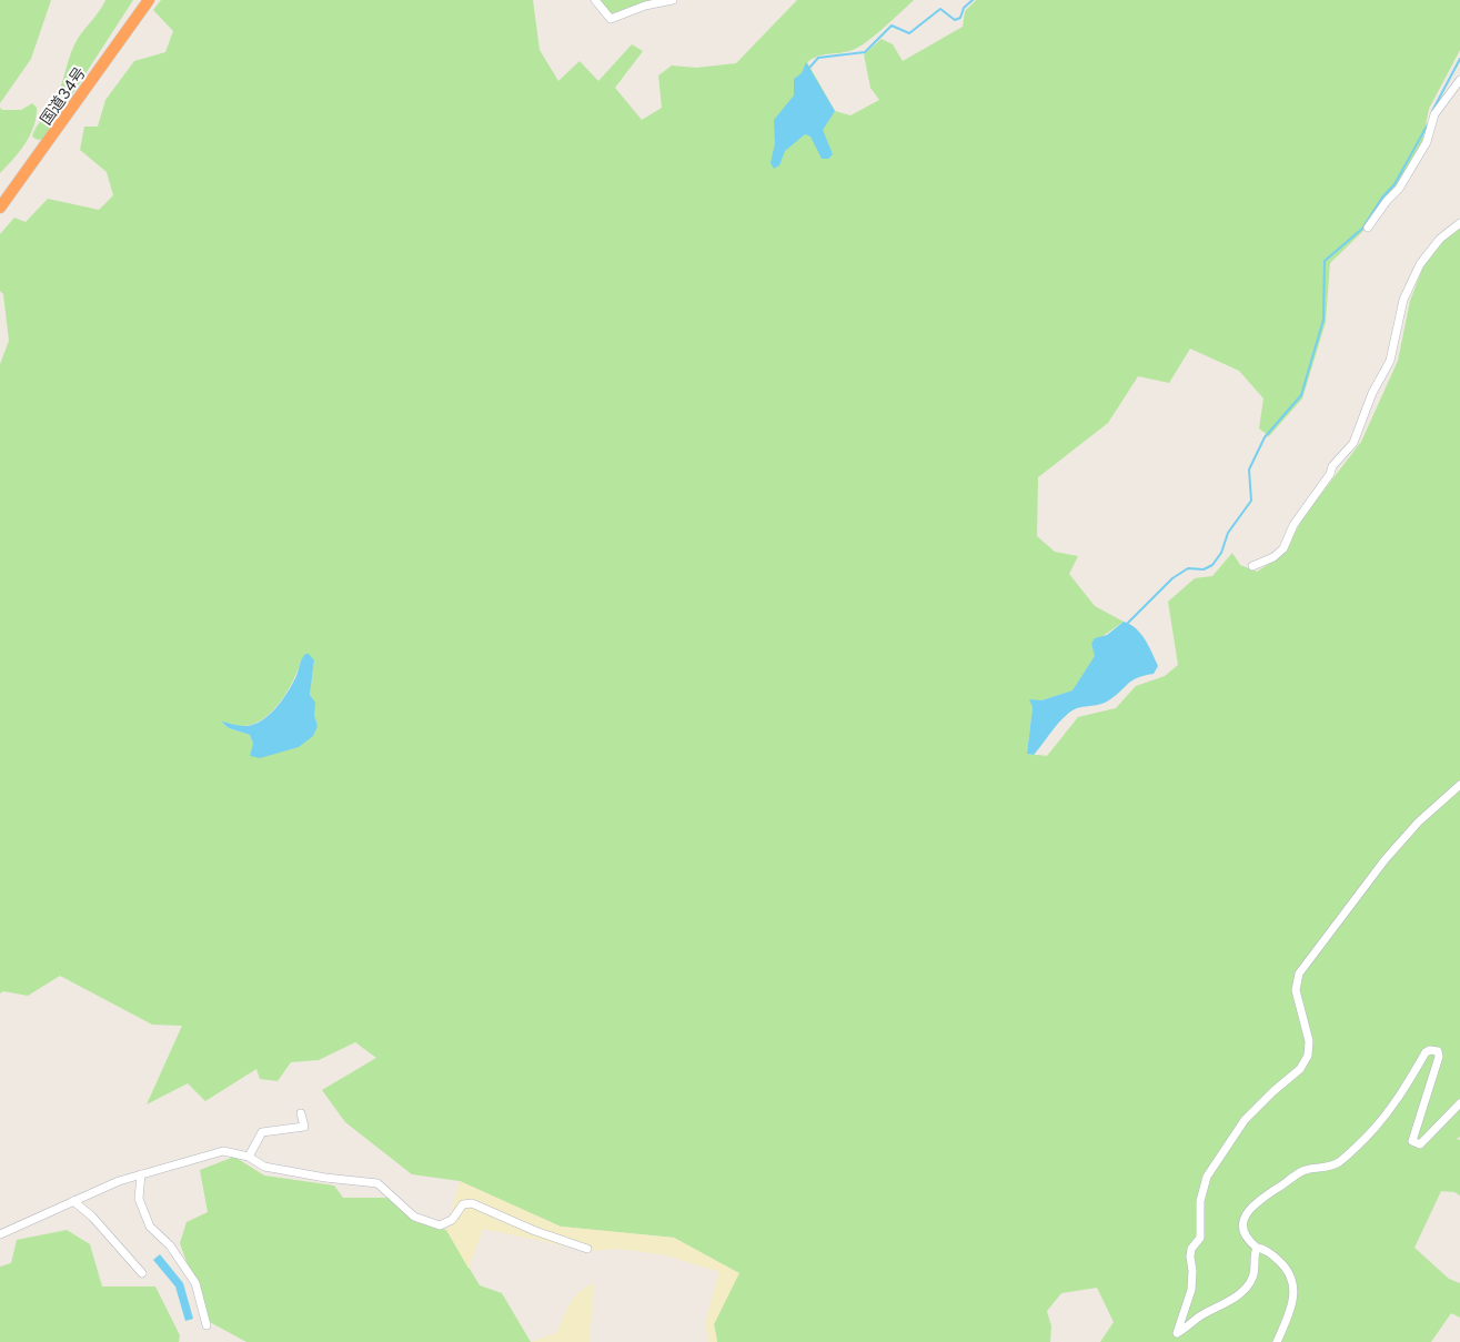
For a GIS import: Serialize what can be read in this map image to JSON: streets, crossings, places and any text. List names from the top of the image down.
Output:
{
  "streets": {
    "highway": ["国道34号"]
  }
}
